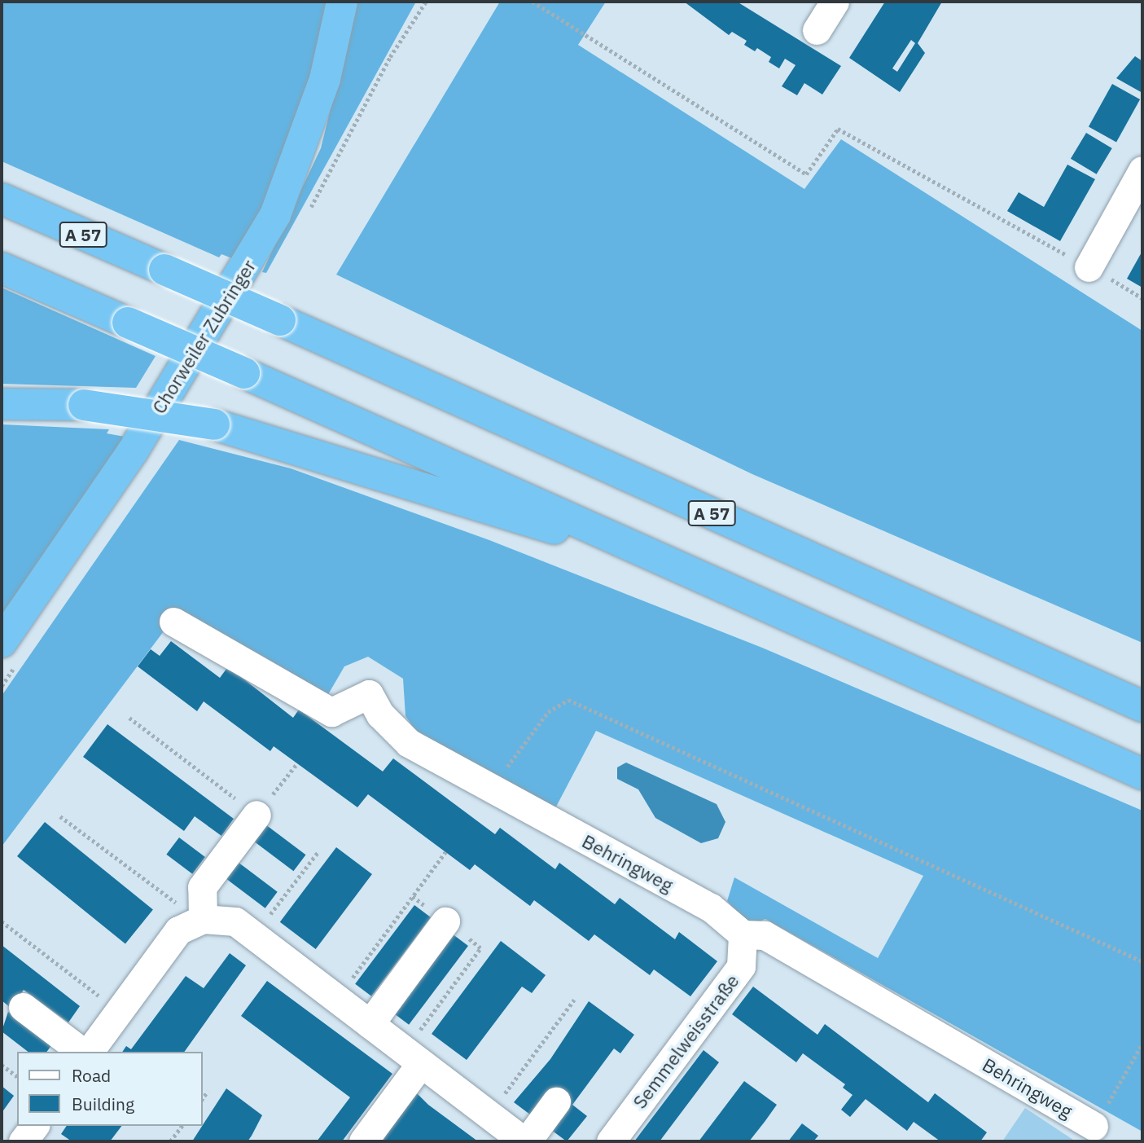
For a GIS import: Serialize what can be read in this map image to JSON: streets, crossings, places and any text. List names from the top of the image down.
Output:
{
  "streets": {
    "highway": ["A 57", "Chorweiler Zubringer"],
    "street": ["Behringweg", "Semmelweisstraße"]
  },
  "crossings": [
    ["Behringweg", "Semmelweisstraße"]
  ],
  "legend": ["Road", "Building"]
}
